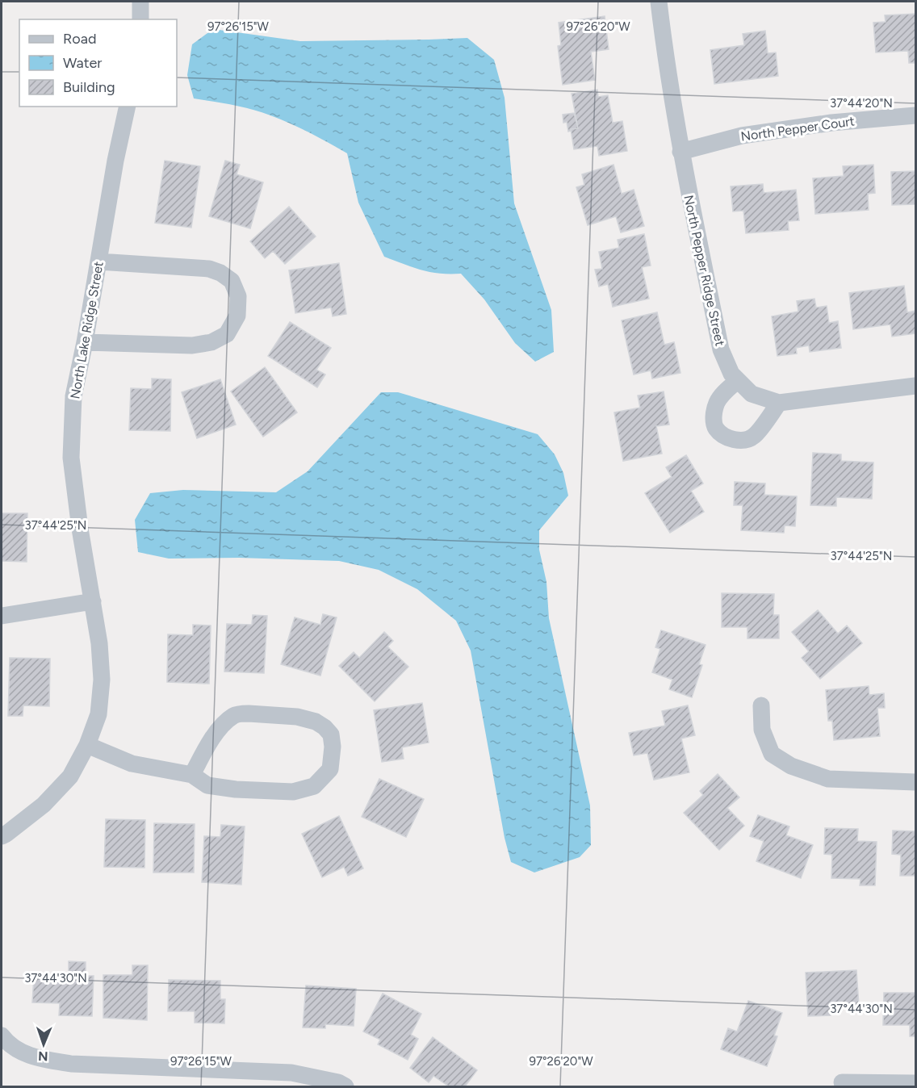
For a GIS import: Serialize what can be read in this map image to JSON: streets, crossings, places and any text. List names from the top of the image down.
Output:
{
  "streets": {
    "street": ["North Pepper Court", "North Pepper Ridge Street", "North Lake Ridge Street"]
  },
  "crossings": [
    ["North Pepper Court", "North Pepper Ridge Street"]
  ],
  "legend": ["Road", "Water", "Building"],
  "north": "bottom",
  "coordinates": [
    "97°26'15\"W",
    "97°26'20\"W",
    "37°44'20\"N",
    "37°44'25\"N",
    "37°44'30\"N"
  ]
}
